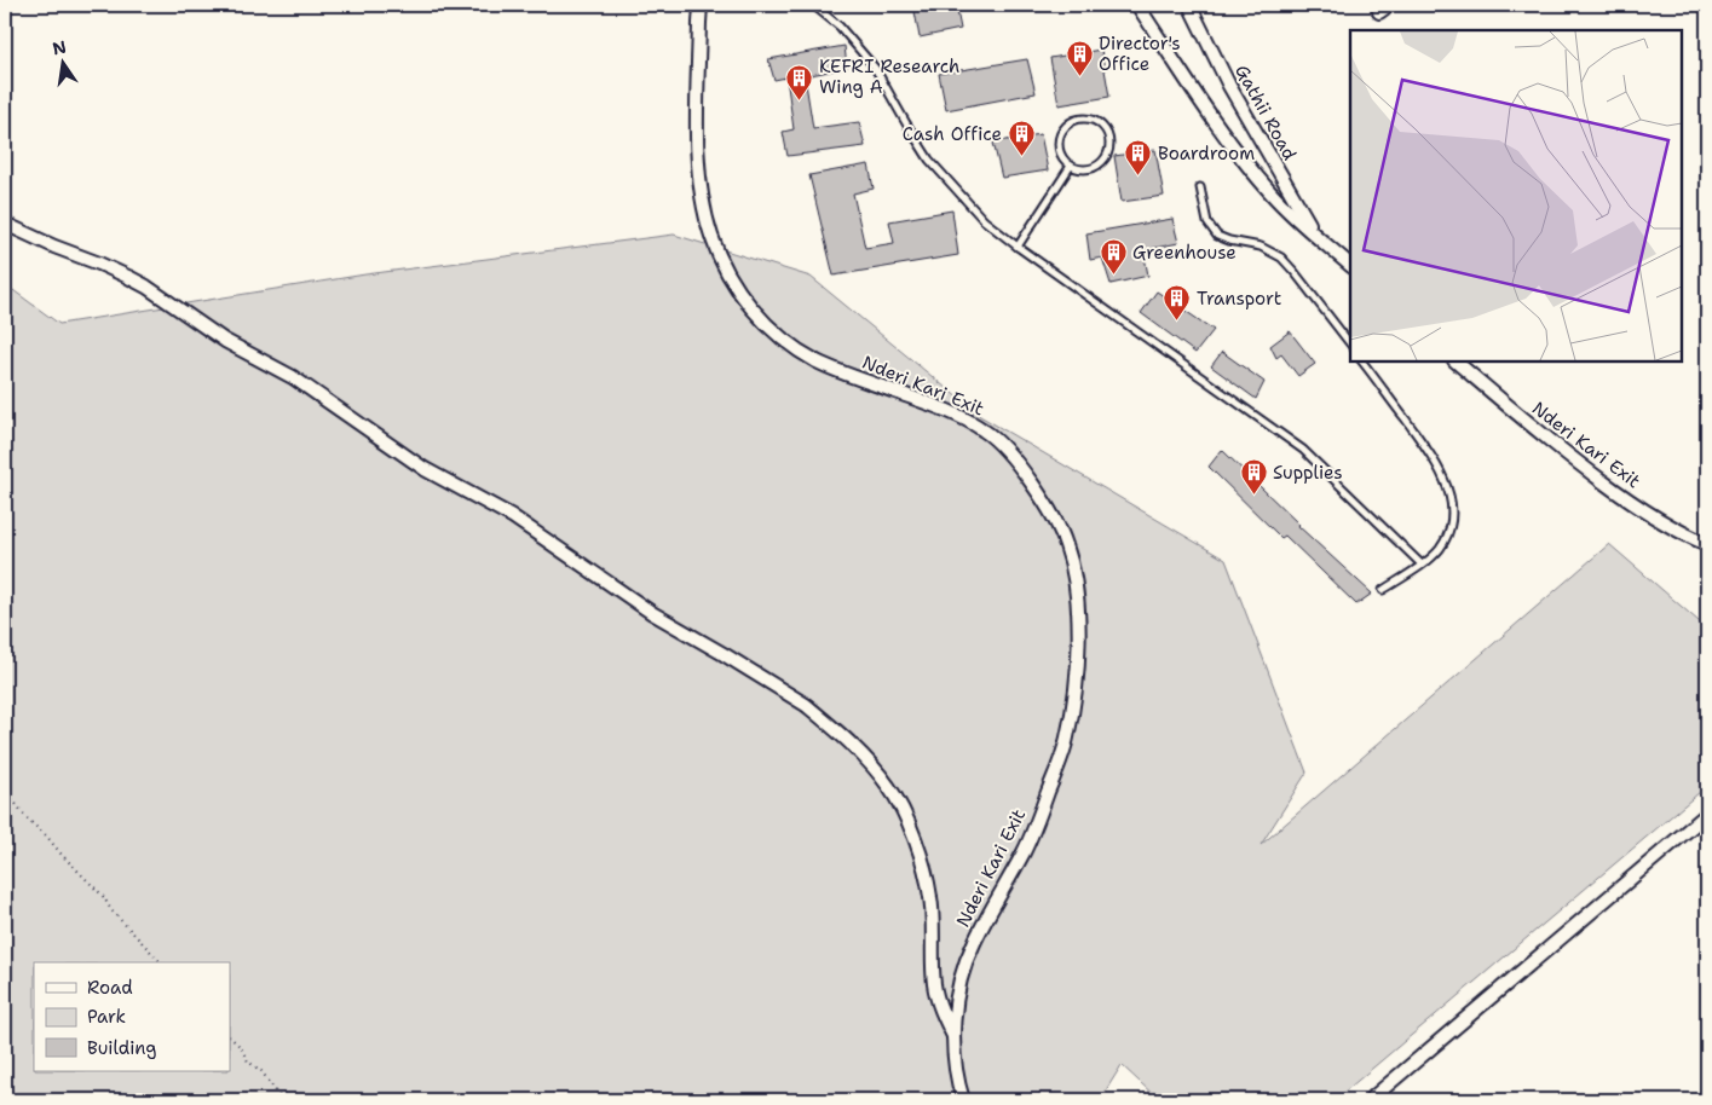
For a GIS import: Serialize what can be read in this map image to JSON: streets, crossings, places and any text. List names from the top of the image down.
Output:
{
  "streets": {
    "street": ["Gathii Road", "Nderi Kari Exit"]
  },
  "places": {
    "building": [
      "Director's Office",
      "KEFRI Research Wing A",
      "Cash Office",
      "Boardroom",
      "Greenhouse",
      "Transport",
      "Supplies"
    ]
  },
  "legend": ["Road", "Park", "Building"],
  "north": "top"
}
